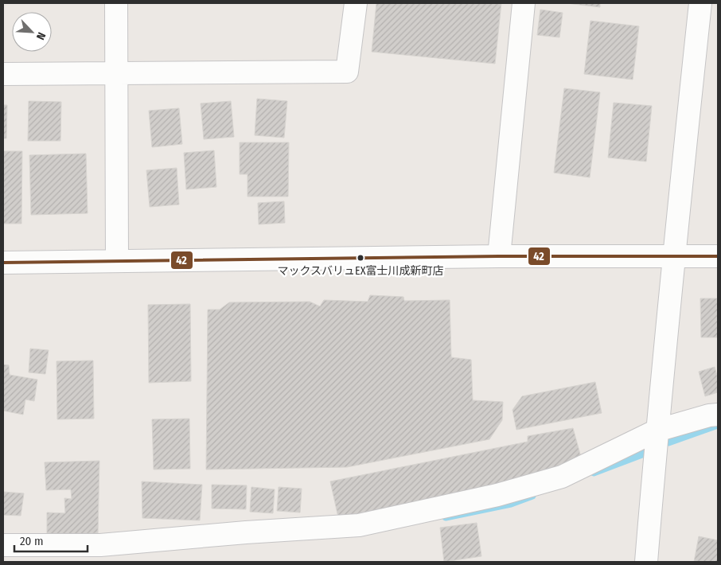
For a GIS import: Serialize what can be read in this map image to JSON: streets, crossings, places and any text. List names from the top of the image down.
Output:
{
  "places": ["マックスバリュEX富士川成新町店"],
  "lines": ["transit line 42"],
  "scale_bar": "20 m",
  "north": "bottom right"
}
